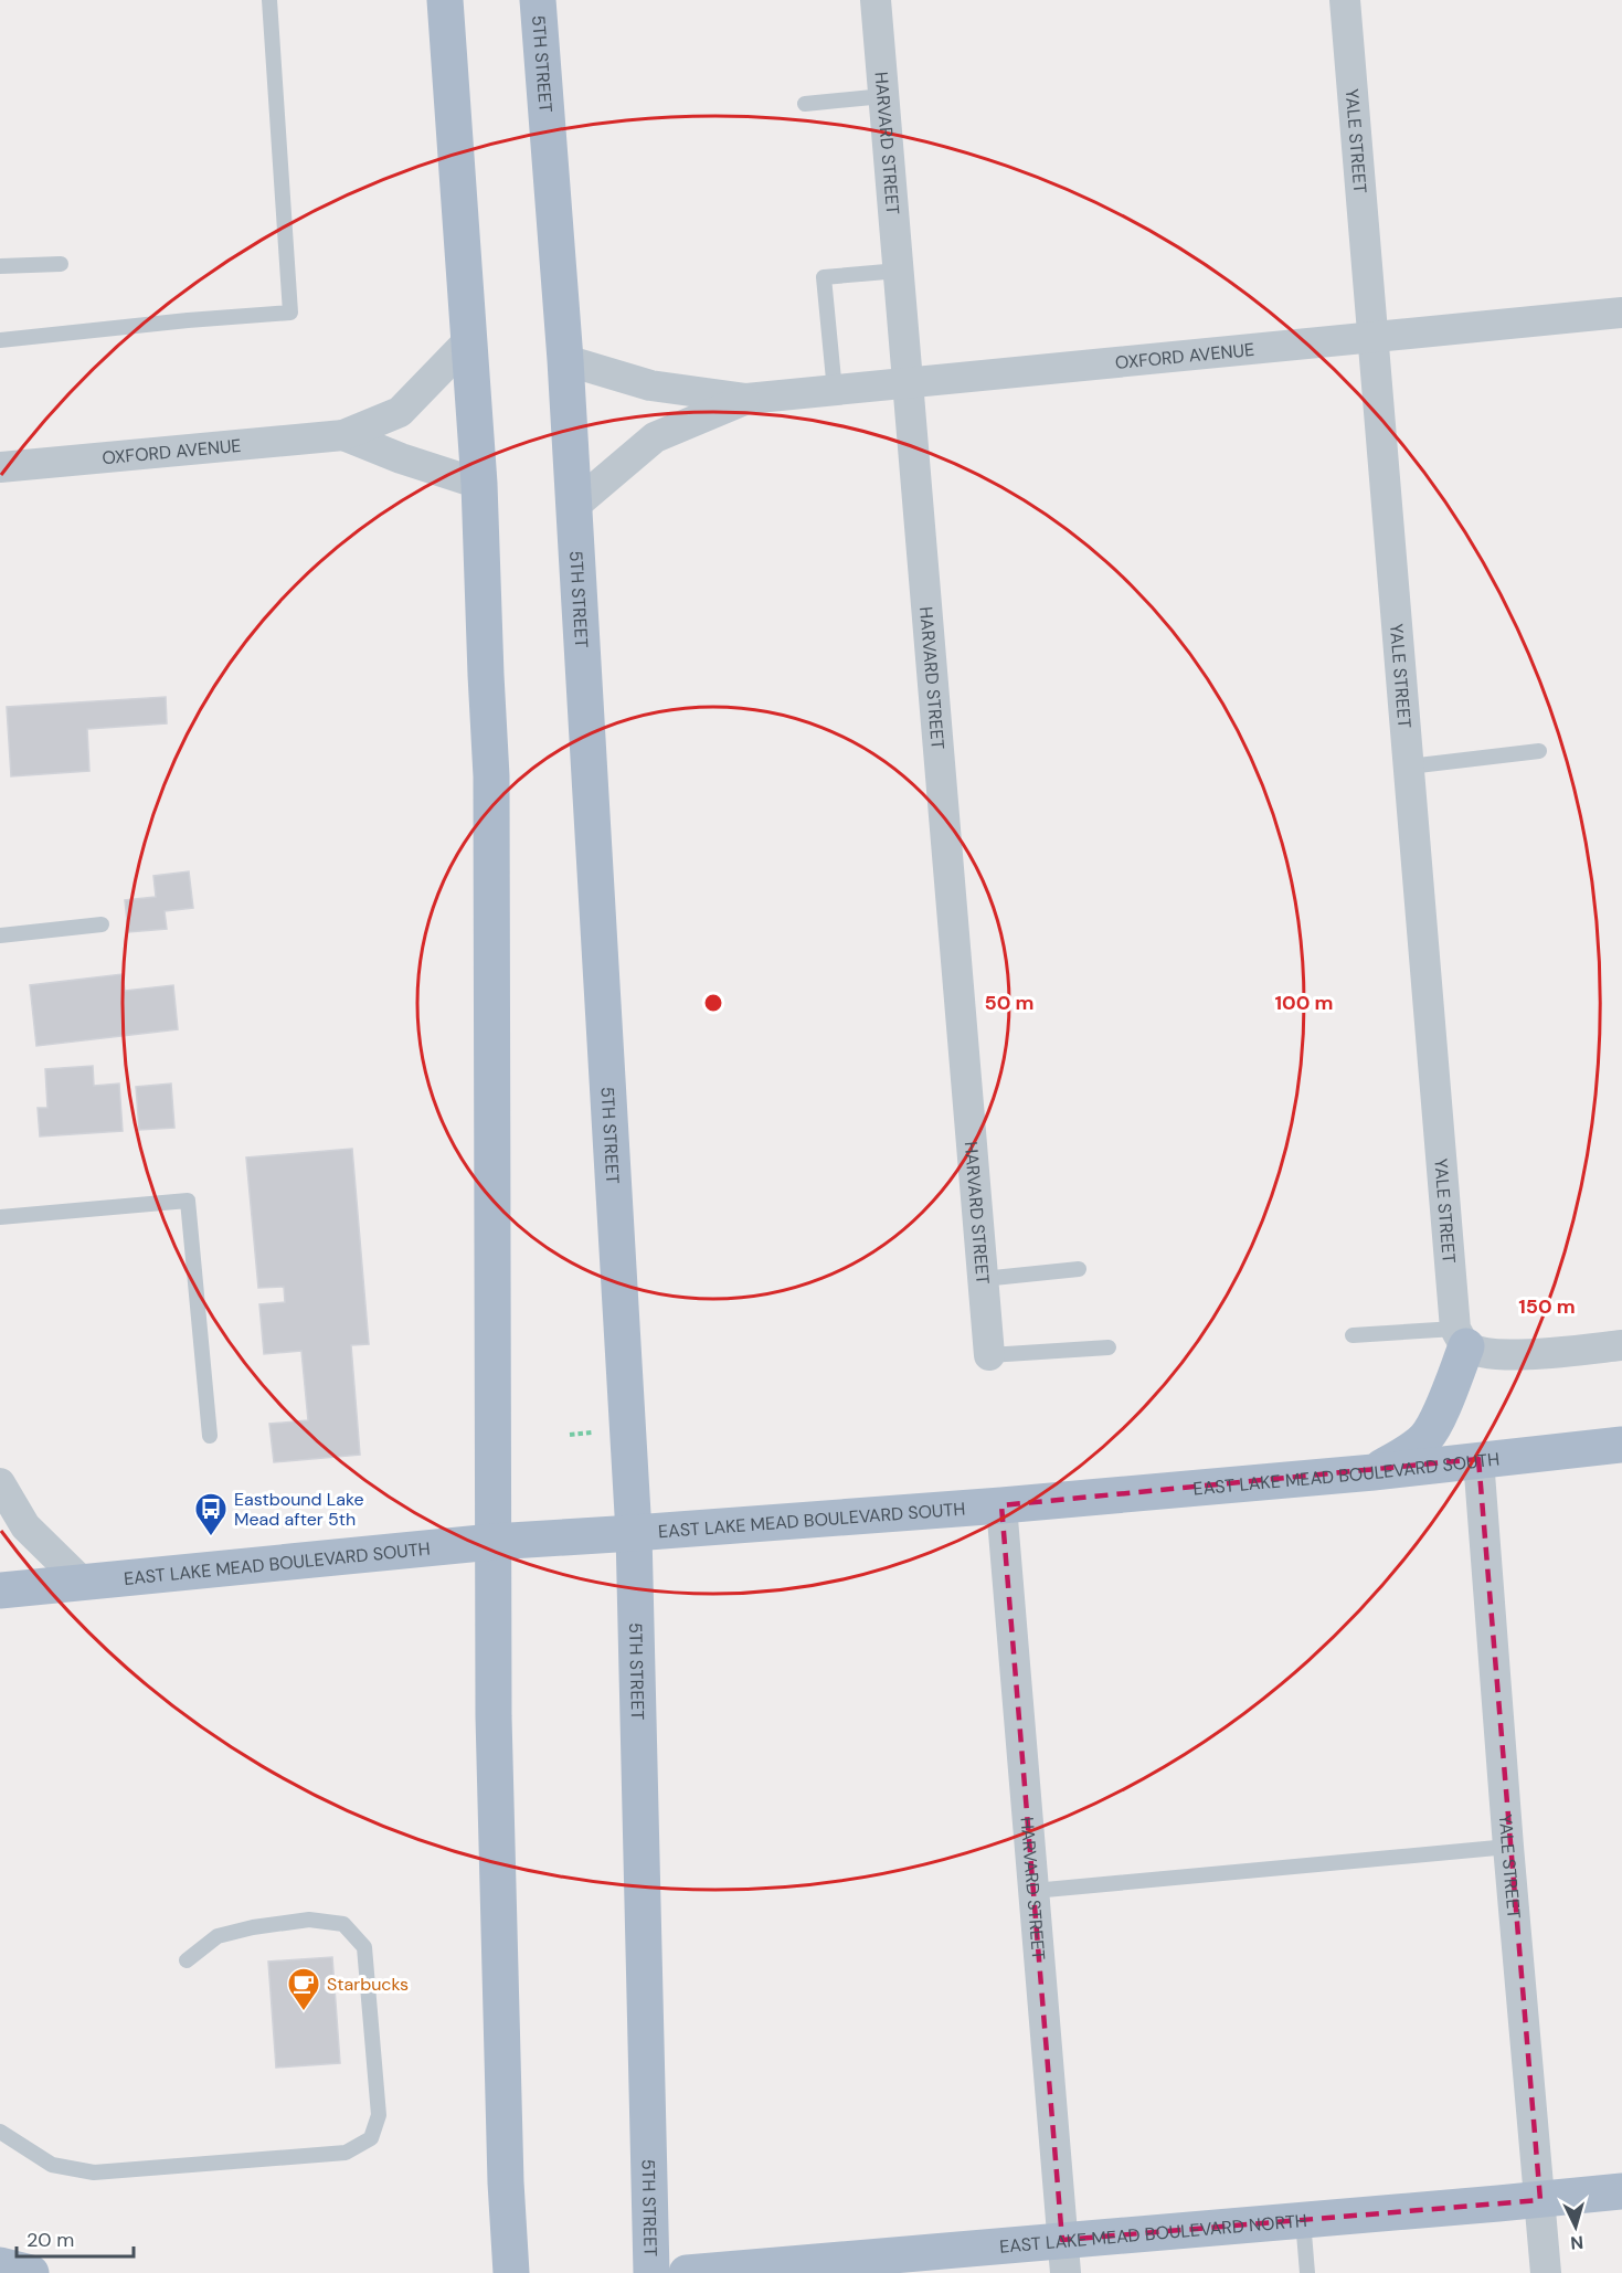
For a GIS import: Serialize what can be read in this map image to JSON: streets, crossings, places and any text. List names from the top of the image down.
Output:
{
  "streets": {
    "main road": ["5TH STREET", "EAST LAKE MEAD BOULEVARD SOUTH", "EAST LAKE MEAD BOULEVARD NORTH"],
    "street": ["YALE STREET", "HARVARD STREET", "OXFORD AVENUE"]
  },
  "crossings": [
    ["5TH STREET", "OXFORD AVENUE"],
    ["5TH STREET", "EAST LAKE MEAD BOULEVARD SOUTH"],
    ["YALE STREET", "OXFORD AVENUE"],
    ["YALE STREET", "EAST LAKE MEAD BOULEVARD SOUTH"],
    ["YALE STREET", "EAST LAKE MEAD BOULEVARD NORTH"],
    ["HARVARD STREET", "OXFORD AVENUE"],
    ["HARVARD STREET", "EAST LAKE MEAD BOULEVARD SOUTH"],
    ["HARVARD STREET", "EAST LAKE MEAD BOULEVARD NORTH"]
  ],
  "places": {
    "bus stop": ["Eastbound Lake Mead after 5th"],
    "cafe": ["Starbucks"]
  },
  "scale_bar": "20 m",
  "north": "bottom",
  "rings": ["50 m", "100 m", "150 m"]
}
